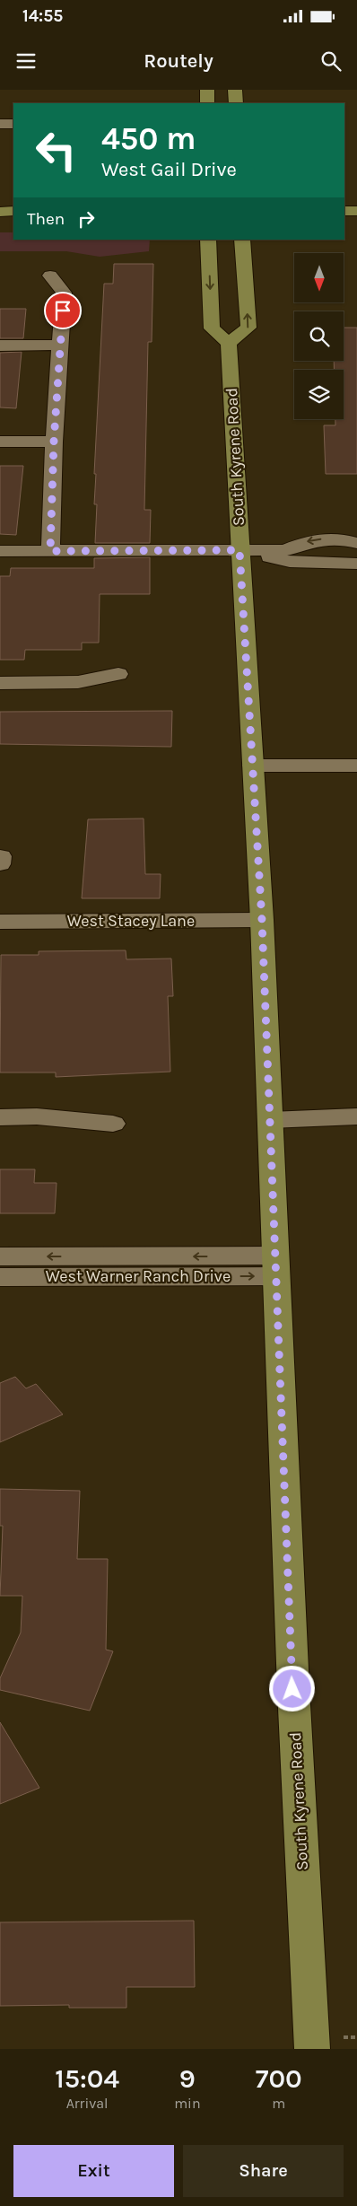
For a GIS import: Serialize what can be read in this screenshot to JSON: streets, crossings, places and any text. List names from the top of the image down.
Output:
{
  "streets": {
    "main road": ["South Kyrene Road"],
    "street": ["West Stacey Lane", "West Warner Ranch Drive"]
  },
  "crossings": [
    ["South Kyrene Road", "West Stacey Lane"],
    ["South Kyrene Road", "West Warner Ranch Drive"]
  ],
  "north": "bottom",
  "page": {
    "status": "14:55",
    "header": "Routely",
    "turn": ["450 m", "West Gail Drive"],
    "then": "Then",
    "eta": [
      "15:04",
      "Arrival",
      "9",
      "min",
      "700",
      "m"
    ],
    "buttons": ["Exit", "Share"]
  }
}
